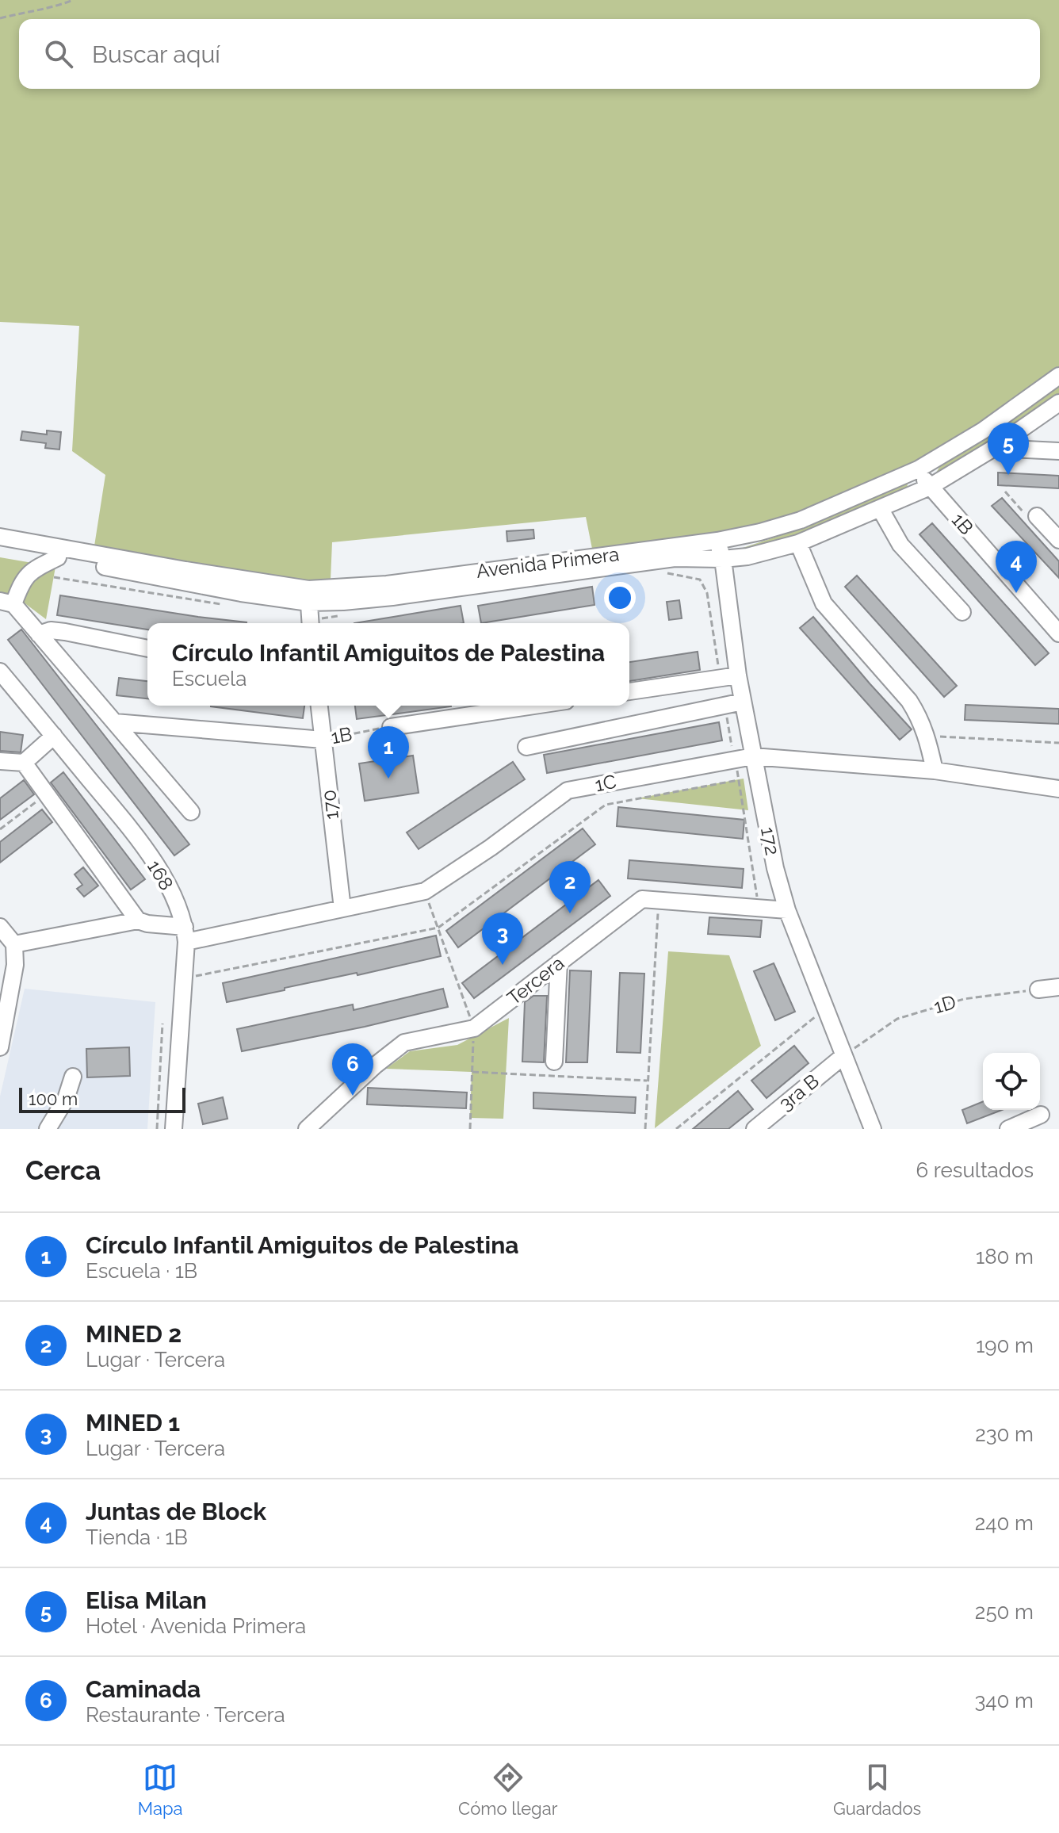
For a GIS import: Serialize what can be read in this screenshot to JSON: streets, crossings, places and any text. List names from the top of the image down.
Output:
{
  "streets": {
    "street": [
      "1B",
      "Avenida Primera",
      "1C",
      "170",
      "172",
      "168",
      "Tercera",
      "3ra B"
    ],
    "path": ["1D"]
  },
  "crossings": [
    ["1B", "Avenida Primera"],
    ["1B", "170"],
    ["Avenida Primera", "172"],
    ["1C", "170"],
    ["1C", "172"],
    ["1C", "168"],
    ["172", "Tercera"],
    ["172", "1D"],
    ["172", "3ra B"],
    ["1D", "3ra B"]
  ],
  "scale_bar": "100 m",
  "page": {
    "search": "Buscar aquí",
    "pins": [
      "5",
      "4",
      "1",
      "2",
      "3",
      "6"
    ],
    "popup": ["Círculo Infantil Amiguitos de Palestina", "Escuela"],
    "scale": "100 m",
    "heading": ["Cerca", "6 resultados"],
    "list": [
      {
        "mark": "1",
        "name": "Círculo Infantil Amiguitos de Palestina",
        "note": "Escuela · 1B",
        "value": "180 m"
      },
      {
        "mark": "2",
        "name": "MINED 2",
        "note": "Lugar · Tercera",
        "value": "190 m"
      },
      {
        "mark": "3",
        "name": "MINED 1",
        "note": "Lugar · Tercera",
        "value": "230 m"
      },
      {
        "mark": "4",
        "name": "Juntas de Block",
        "note": "Tienda · 1B",
        "value": "240 m"
      },
      {
        "mark": "5",
        "name": "Elisa Milan",
        "note": "Hotel · Avenida Primera",
        "value": "250 m"
      },
      {
        "mark": "6",
        "name": "Caminada",
        "note": "Restaurante · Tercera",
        "value": "340 m"
      }
    ],
    "nav": ["Mapa", "Cómo llegar", "Guardados"]
  }
}
